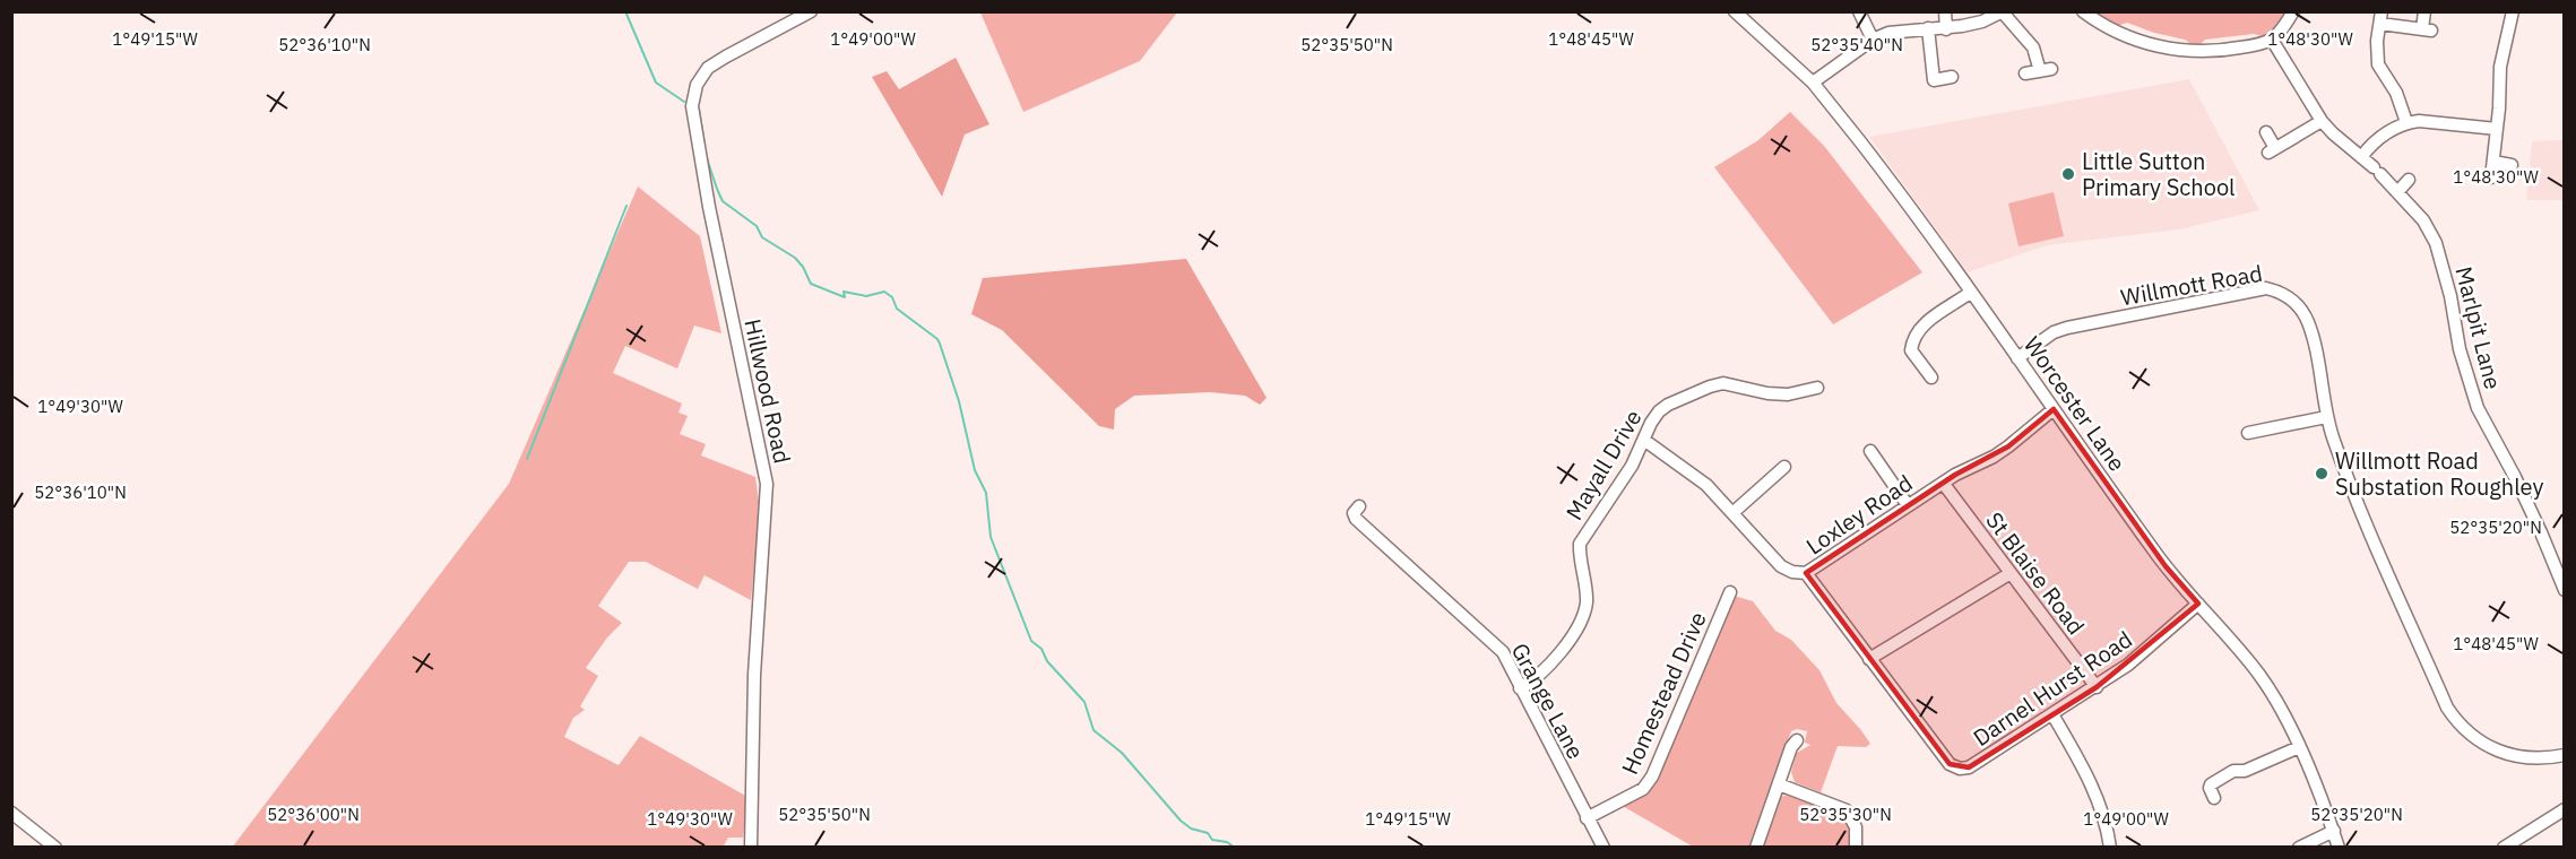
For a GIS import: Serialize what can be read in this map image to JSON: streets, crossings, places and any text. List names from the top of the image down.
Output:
{
  "streets": {
    "street": [
      "Willmott Road",
      "Marlpit Lane",
      "Hillwood Road",
      "Worcester Lane",
      "Mayall Drive",
      "Loxley Road",
      "St Blaise Road",
      "Darnel Hurst Road",
      "Homestead Drive",
      "Grange Lane"
    ]
  },
  "crossings": [
    ["Willmott Road", "Worcester Lane"],
    ["Worcester Lane", "Loxley Road"],
    ["Worcester Lane", "Darnel Hurst Road"],
    ["Mayall Drive", "Loxley Road"],
    ["Mayall Drive", "Grange Lane"],
    ["Loxley Road", "St Blaise Road"],
    ["Loxley Road", "Darnel Hurst Road"],
    ["St Blaise Road", "Darnel Hurst Road"],
    ["Homestead Drive", "Grange Lane"]
  ],
  "places": ["Little Sutton Primary School", "Willmott Road Substation Roughley"],
  "coordinates": [
    "1°48'30\"W",
    "1°49'15\"W",
    "1°49'00\"W",
    "1°48'45\"W",
    "52°36'10\"N",
    "52°35'50\"N",
    "52°35'40\"N",
    "1°49'30\"W",
    "52°35'20\"N",
    "52°36'00\"N",
    "52°35'30\"N"
  ]
}
